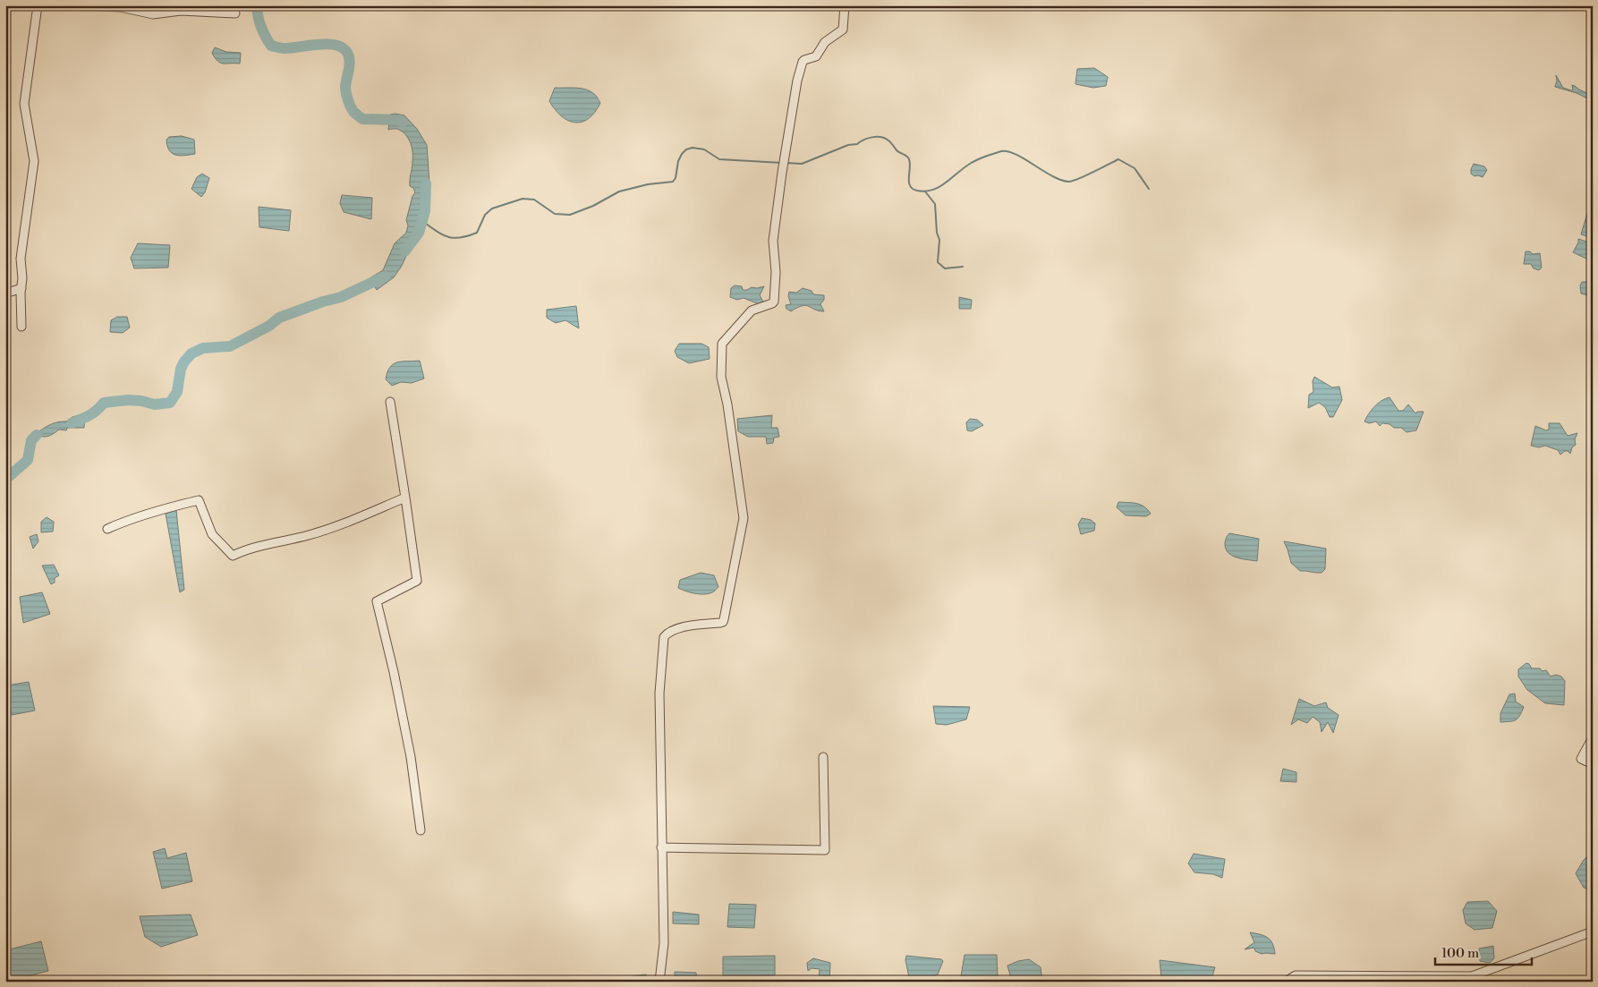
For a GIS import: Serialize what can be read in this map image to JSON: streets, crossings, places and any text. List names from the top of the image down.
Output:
{
  "scale_bar": "100 m"
}
